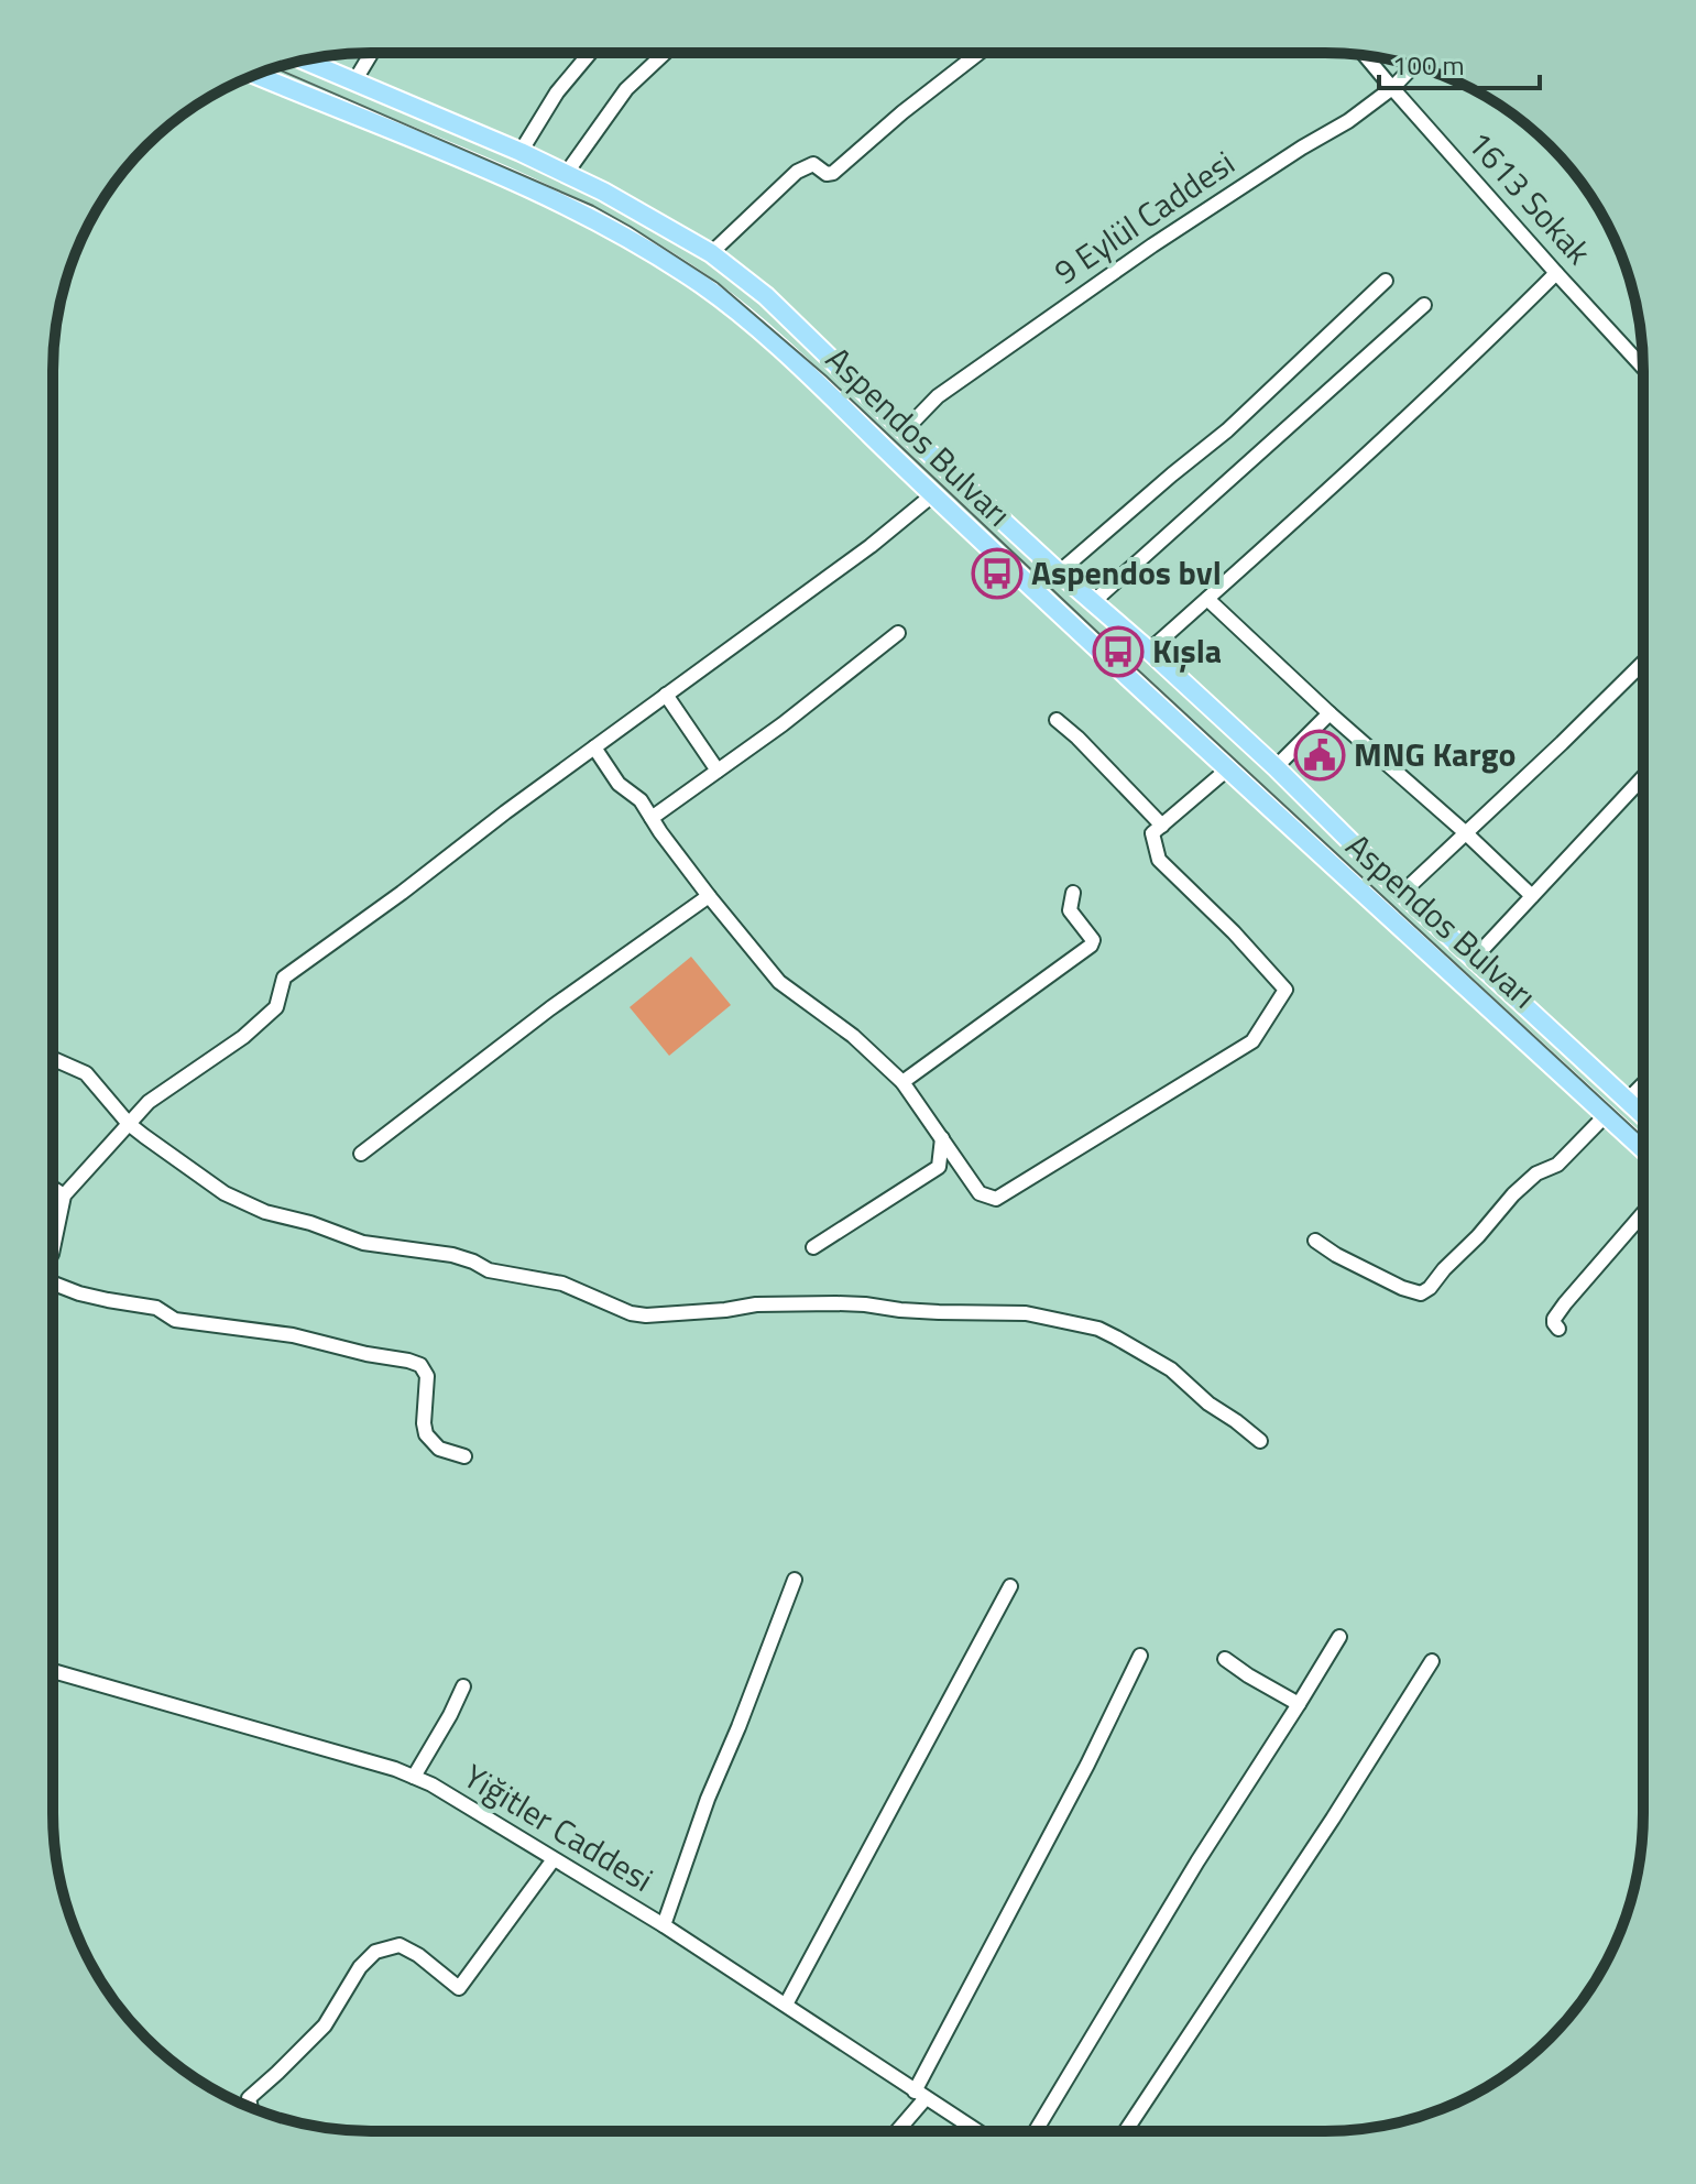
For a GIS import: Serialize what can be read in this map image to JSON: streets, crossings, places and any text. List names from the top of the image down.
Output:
{
  "streets": {
    "main road": ["Aspendos Bulvarı"],
    "street": ["1613 Sokak", "9 Eylül Caddesi", "Yiğitler Caddesi"]
  },
  "crossings": [
    ["1613 Sokak", "9 Eylül Caddesi"],
    ["9 Eylül Caddesi", "Aspendos Bulvarı"]
  ],
  "places": {
    "bus stop": ["Aspendos bvl", "Kışla"],
    "public building": ["MNG Kargo"]
  },
  "scale_bar": "100 m"
}
